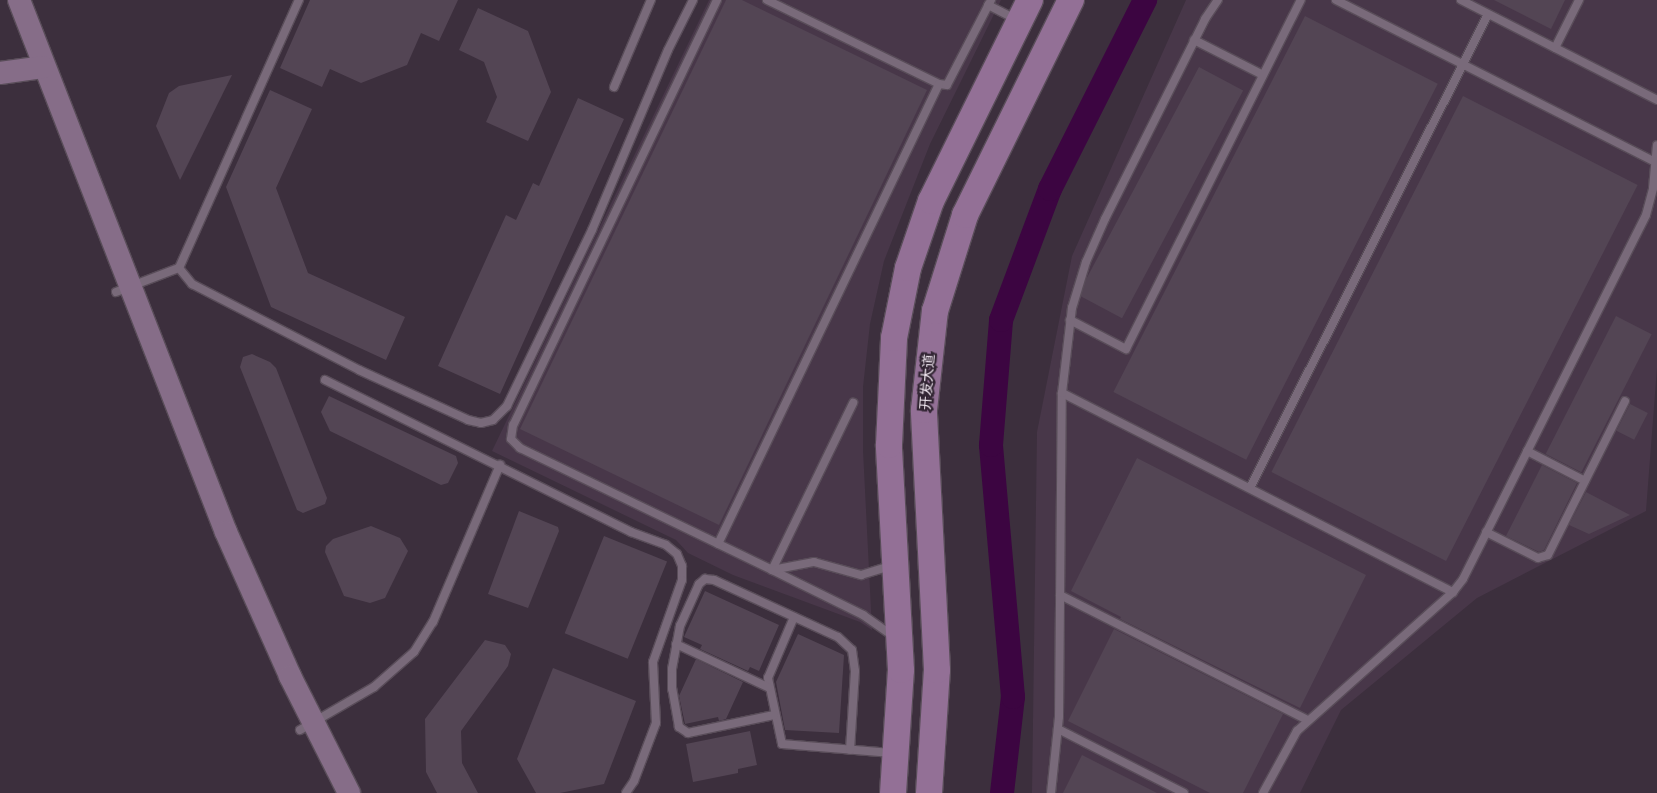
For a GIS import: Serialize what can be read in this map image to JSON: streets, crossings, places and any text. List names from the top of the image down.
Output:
{
  "streets": {
    "main road": ["开发大道"]
  }
}
